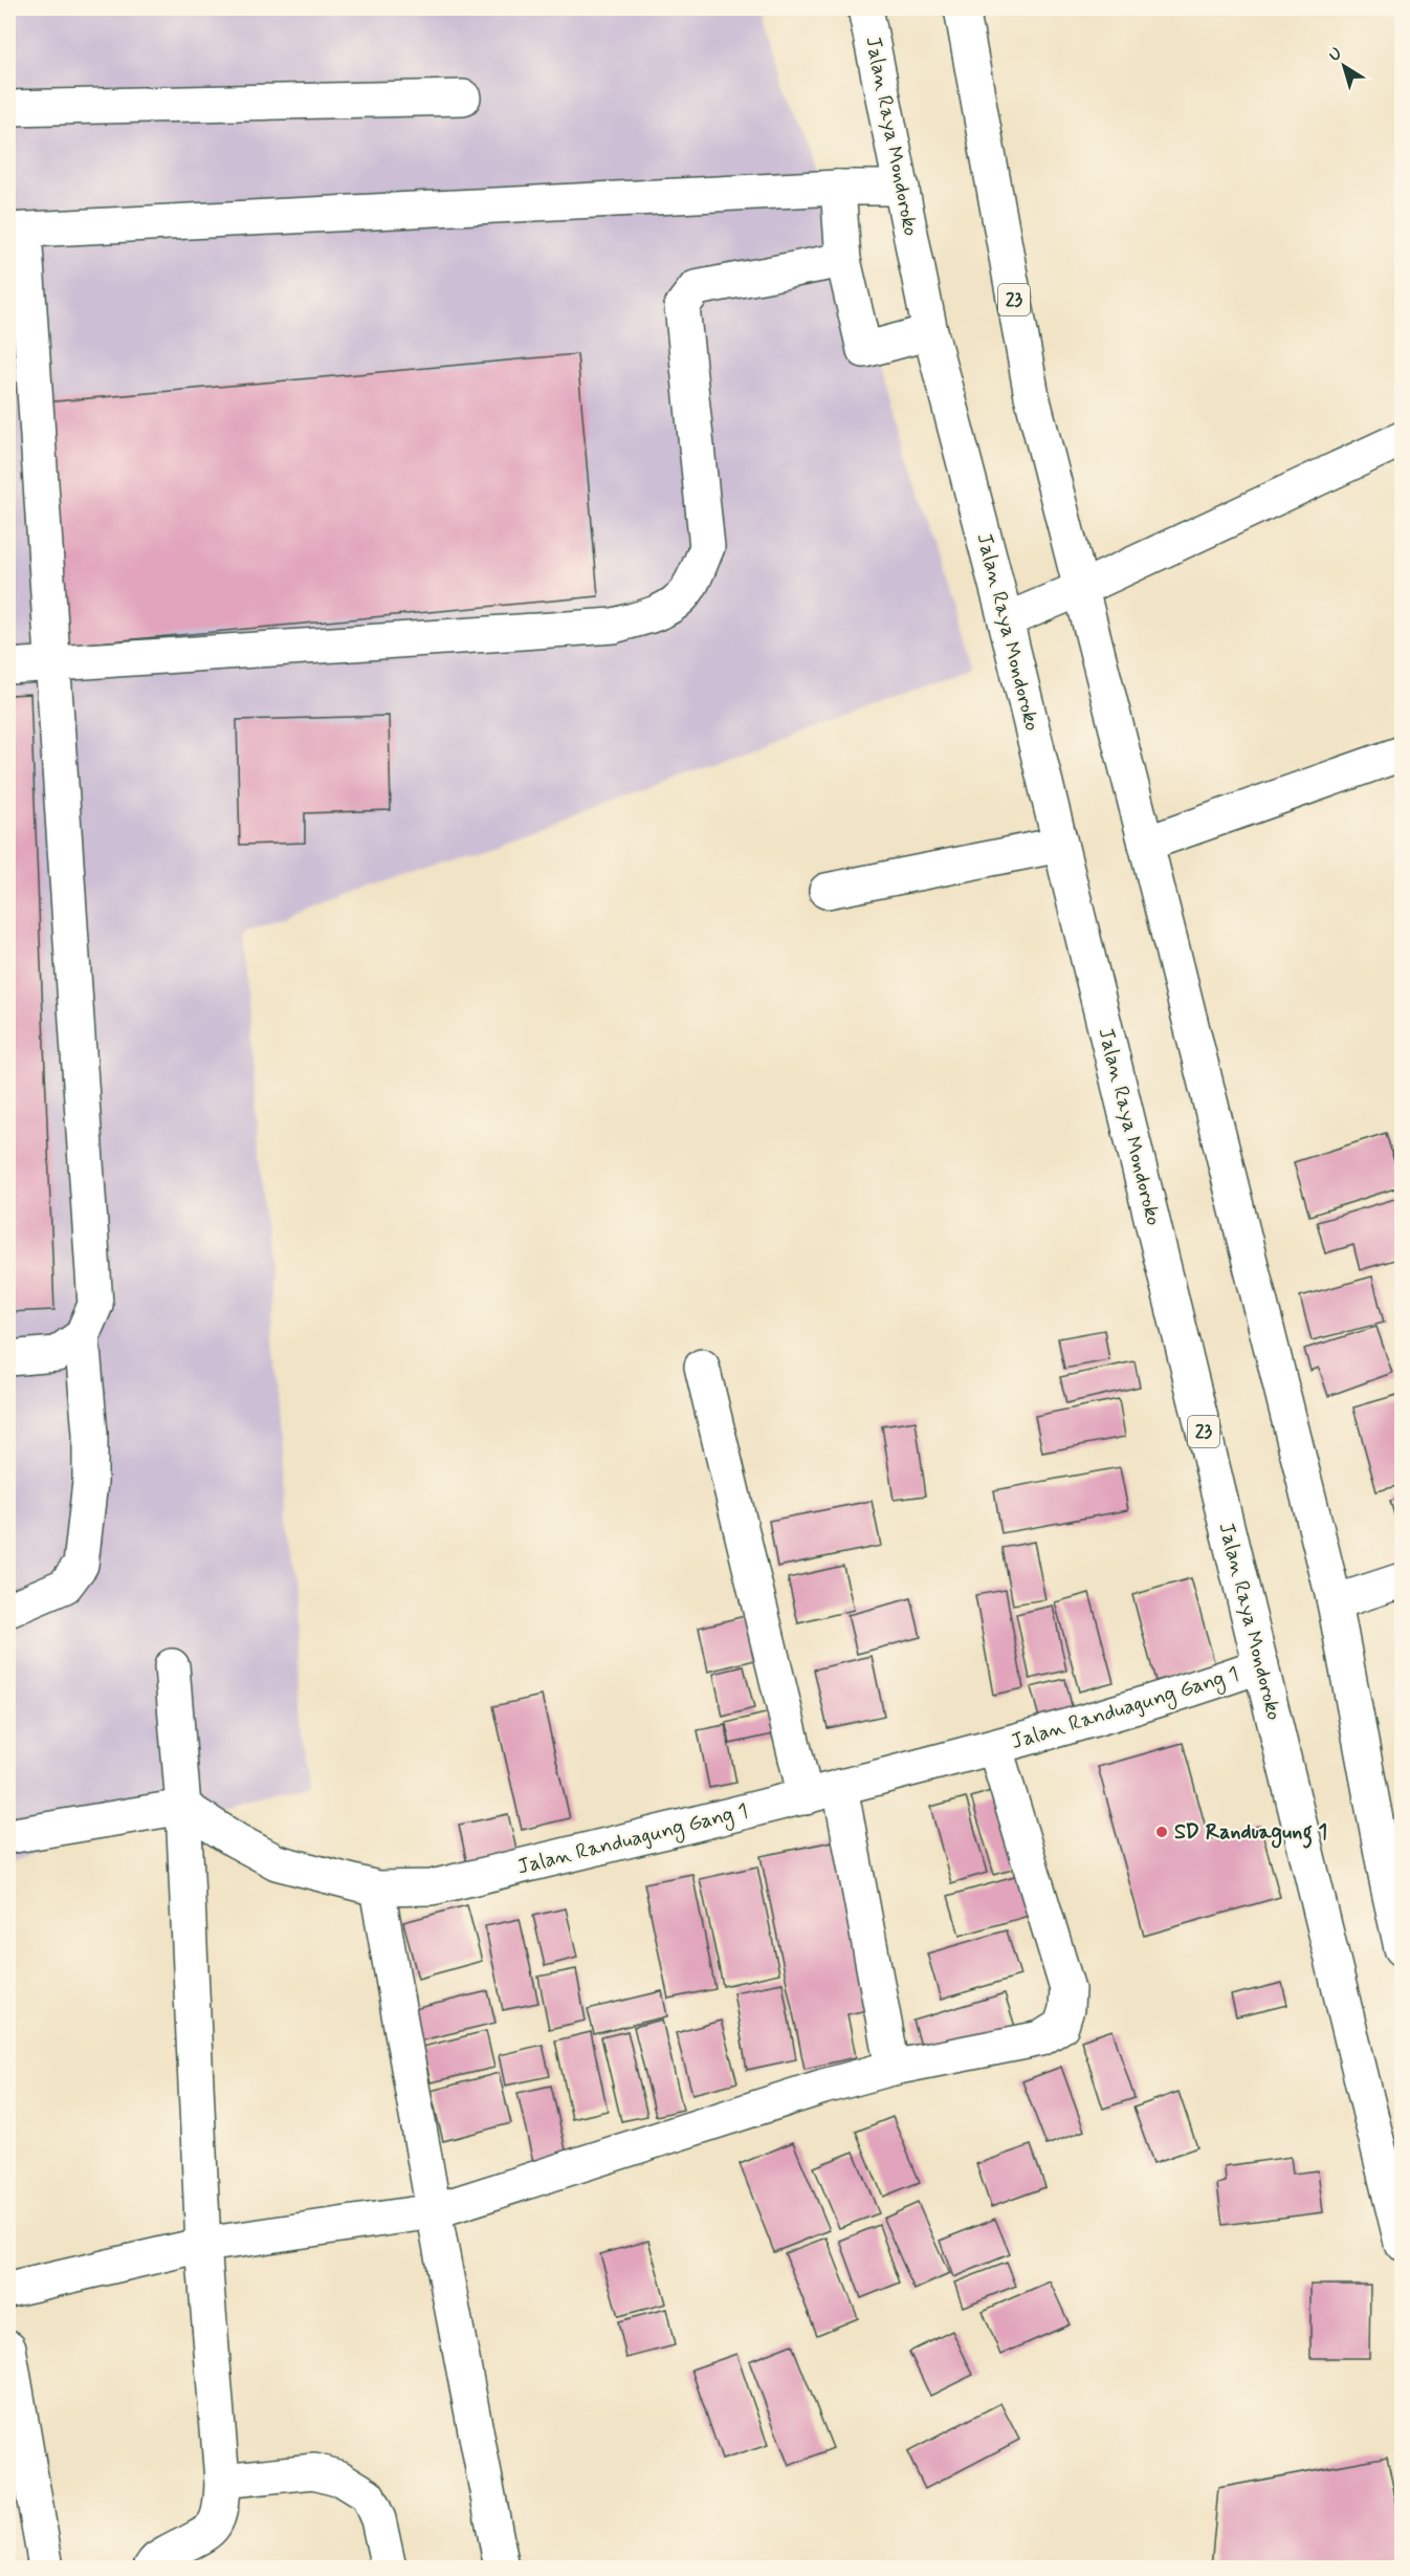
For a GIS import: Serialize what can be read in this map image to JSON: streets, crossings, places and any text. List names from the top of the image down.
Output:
{
  "streets": {
    "main road": ["Jalan Raya Mondoroko", "23", "Jalan Randuagung Gang 1"]
  },
  "crossings": [
    ["Jalan Raya Mondoroko", "Jalan Randuagung Gang 1"]
  ],
  "places": ["SD Randuagung 1"],
  "north": "top left"
}
